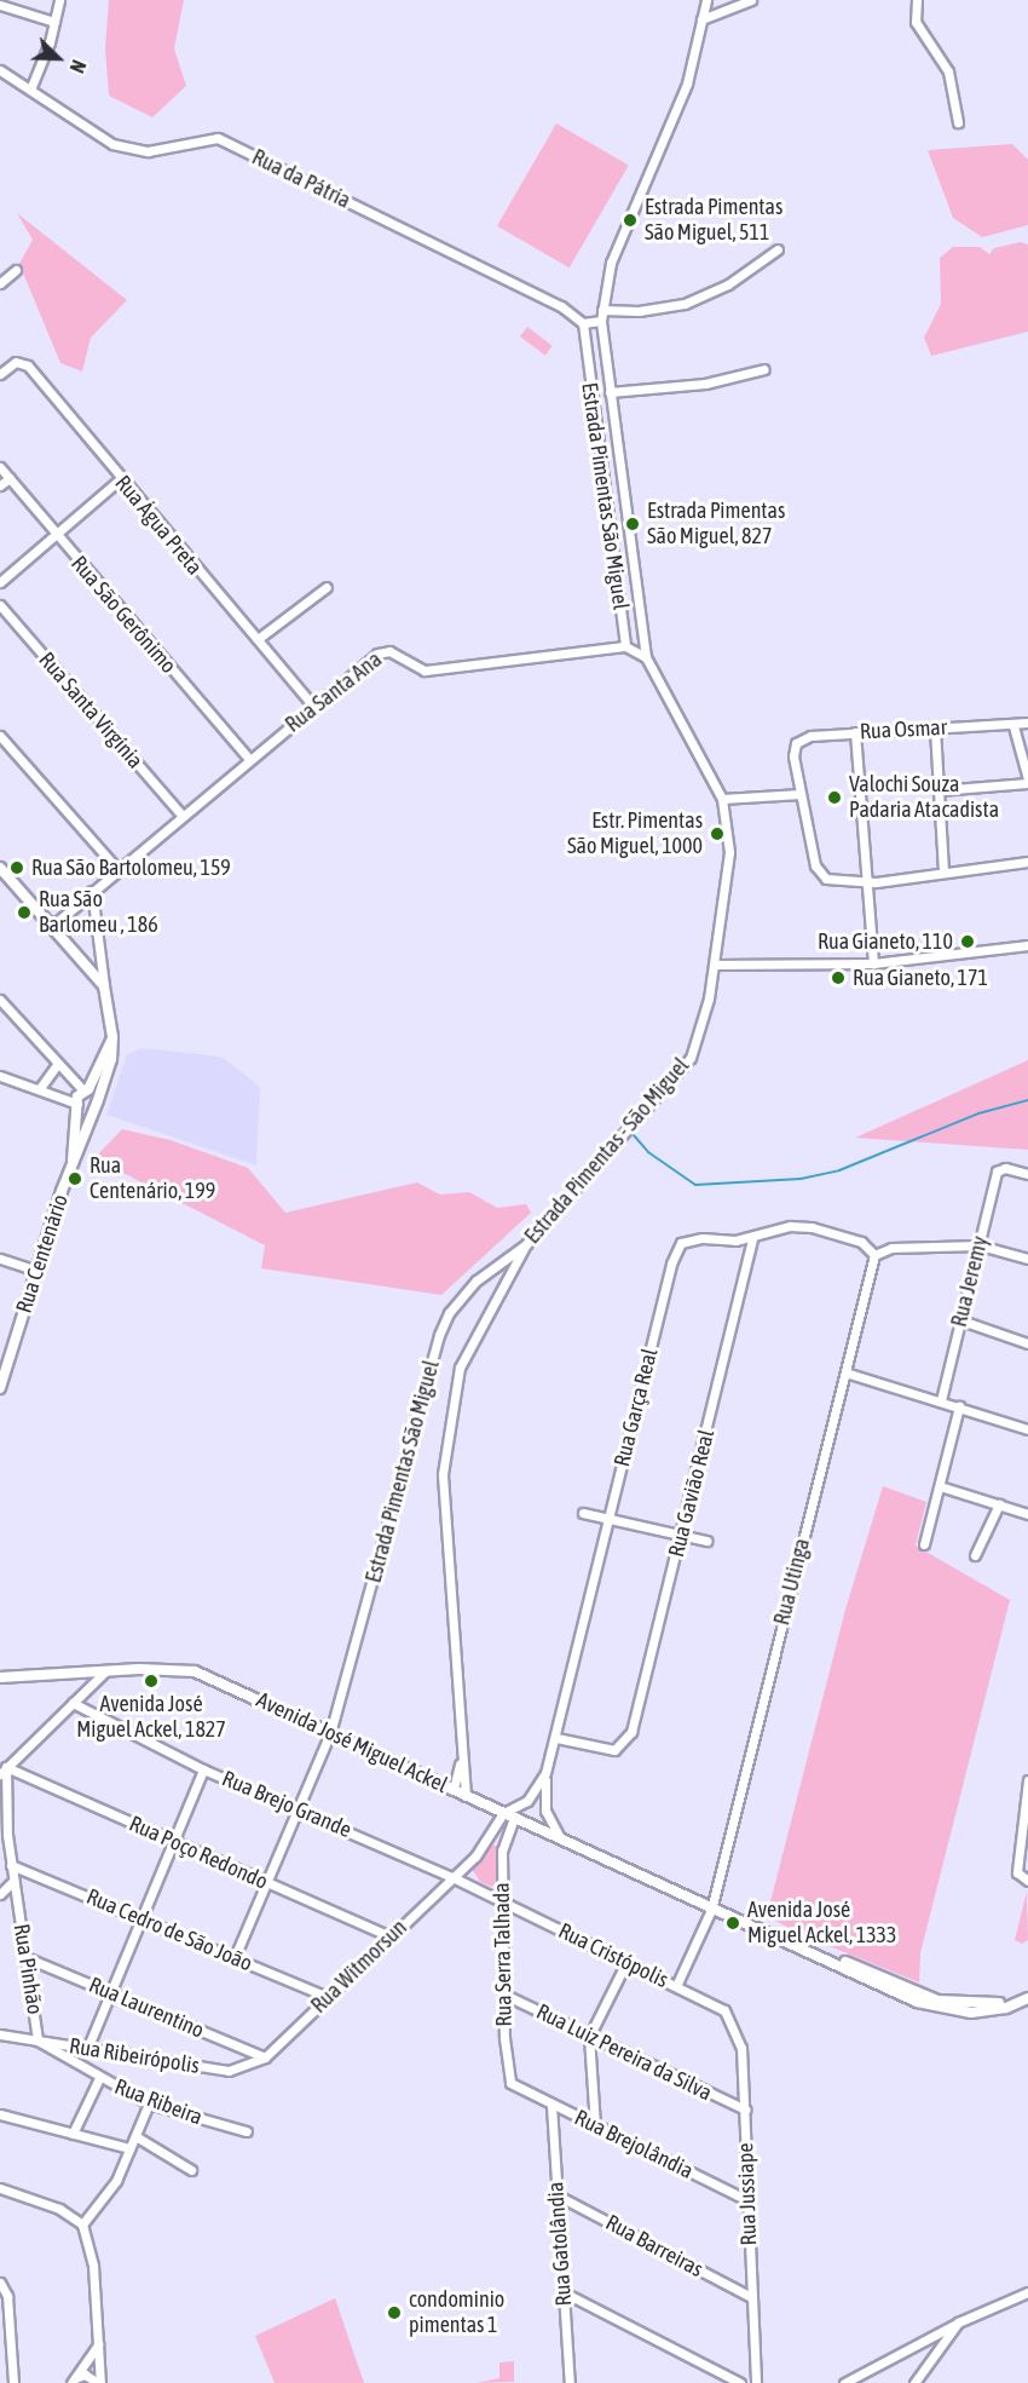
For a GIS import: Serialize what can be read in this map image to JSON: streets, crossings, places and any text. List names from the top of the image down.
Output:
{
  "streets": {
    "street": [
      "Rua da Pátria",
      "Estrada Pimentas São Miguel",
      "Rua Água Preta",
      "Rua São Gerônimo",
      "Rua Santa Ana",
      "Rua Santa Virgínia",
      "Rua Osmar",
      "Estrada Pimentas - São Miguel",
      "Rua Centenário",
      "Rua Jeremy",
      "Rua Garça Real",
      "Rua Gavião Real",
      "Rua Utinga",
      "Avenida José Miguel Ackel",
      "Rua Brejo Grande",
      "Rua Poço Redondo",
      "Rua Cedro de São João",
      "Rua Serra Talhada",
      "Rua Cristópolis",
      "Rua Witmorsun",
      "Rua Pinhão",
      "Rua Laurentino",
      "Rua Luiz Pereira da Silva",
      "Rua Ribeirópolis",
      "Rua Ribeira",
      "Rua Brejolândia",
      "Rua Jussiape",
      "Rua Gatolândia",
      "Rua Barreiras"
    ]
  },
  "crossings": [
    ["Rua da Pátria", "Estrada Pimentas São Miguel"],
    ["Estrada Pimentas São Miguel", "Rua Santa Ana"],
    ["Estrada Pimentas São Miguel", "Estrada Pimentas - São Miguel"],
    ["Estrada Pimentas São Miguel", "Avenida José Miguel Ackel"],
    ["Estrada Pimentas São Miguel", "Rua Brejo Grande"],
    ["Estrada Pimentas São Miguel", "Rua Poço Redondo"],
    ["Estrada Pimentas São Miguel", "Rua Cedro de São João"],
    ["Rua Água Preta", "Rua Santa Ana"],
    ["Rua São Gerônimo", "Rua Santa Ana"],
    ["Rua Santa Ana", "Rua Santa Virgínia"],
    ["Rua Santa Ana", "Rua Centenário"],
    ["Estrada Pimentas - São Miguel", "Avenida José Miguel Ackel"],
    ["Rua Garça Real", "Rua Gavião Real"],
    ["Rua Garça Real", "Rua Utinga"],
    ["Rua Utinga", "Avenida José Miguel Ackel"],
    ["Rua Utinga", "Rua Cristópolis"],
    ["Avenida José Miguel Ackel", "Rua Serra Talhada"],
    ["Rua Brejo Grande", "Rua Serra Talhada"],
    ["Rua Brejo Grande", "Rua Cristópolis"],
    ["Rua Brejo Grande", "Rua Witmorsun"],
    ["Rua Poço Redondo", "Rua Witmorsun"],
    ["Rua Poço Redondo", "Rua Pinhão"],
    ["Rua Cedro de São João", "Rua Witmorsun"],
    ["Rua Cedro de São João", "Rua Pinhão"],
    ["Rua Serra Talhada", "Rua Cristópolis"],
    ["Rua Serra Talhada", "Rua Witmorsun"],
    ["Rua Serra Talhada", "Rua Luiz Pereira da Silva"],
    ["Rua Serra Talhada", "Rua Brejolândia"],
    ["Rua Cristópolis", "Rua Jussiape"],
    ["Rua Witmorsun", "Rua Laurentino"],
    ["Rua Witmorsun", "Rua Ribeirópolis"],
    ["Rua Pinhão", "Rua Laurentino"],
    ["Rua Pinhão", "Rua Ribeirópolis"],
    ["Rua Pinhão", "Rua Ribeira"],
    ["Rua Laurentino", "Rua Ribeirópolis"],
    ["Rua Luiz Pereira da Silva", "Rua Jussiape"],
    ["Rua Ribeirópolis", "Rua Ribeira"],
    ["Rua Brejolândia", "Rua Jussiape"],
    ["Rua Brejolândia", "Rua Gatolândia"],
    ["Rua Jussiape", "Rua Barreiras"],
    ["Rua Gatolândia", "Rua Barreiras"]
  ],
  "places": [
    "Estrada Pimentas São Miguel, 511",
    "Estrada Pimentas São Miguel, 827",
    "Valochi Souza Padaria Atacadista",
    "Estr. Pimentas São Miguel, 1000",
    "Rua São Bartolomeu, 159",
    "Rua São Barlomeu , 186",
    "Rua Gianeto, 110",
    "Rua Gianeto, 171",
    "Rua Centenário, 199",
    "Avenida José Miguel Ackel, 1827",
    "Avenida José Miguel Ackel, 1333",
    "condominio pimentas 1"
  ],
  "north": "bottom right"
}
